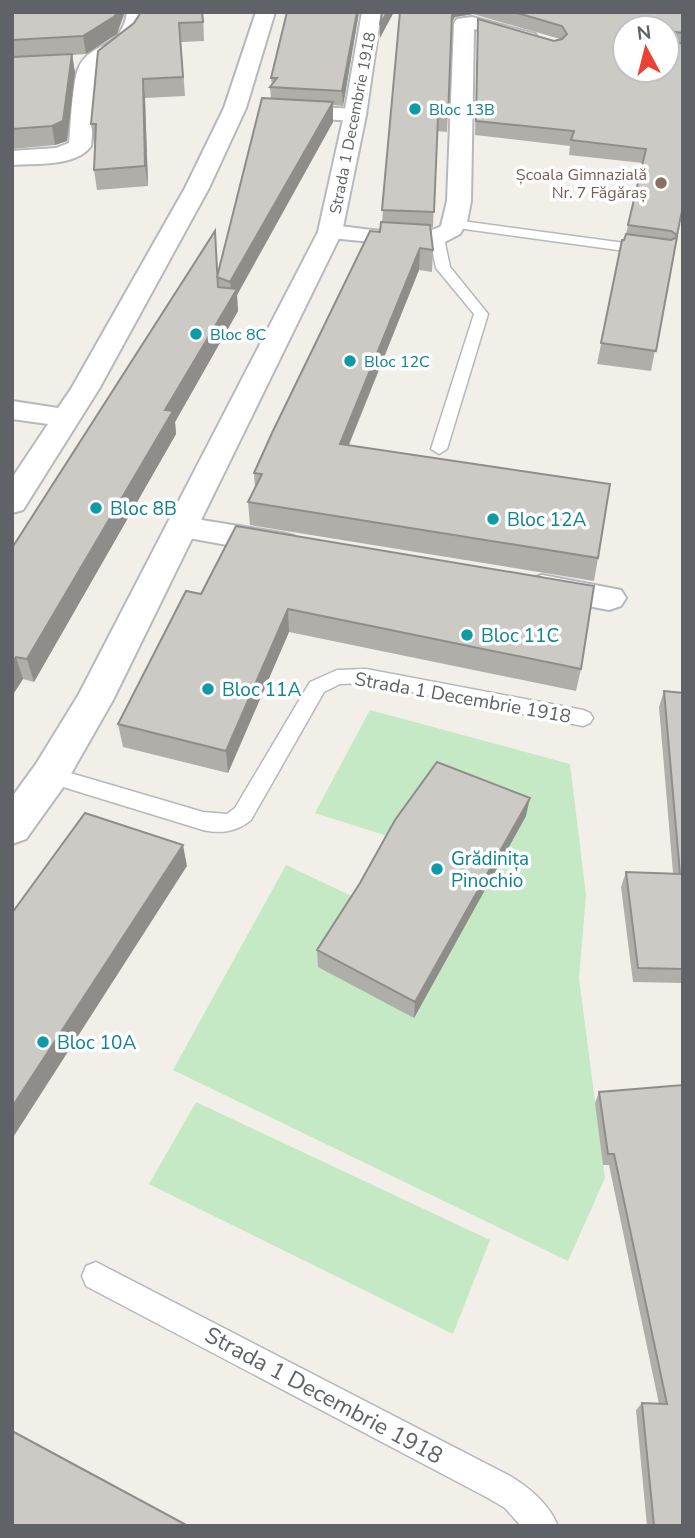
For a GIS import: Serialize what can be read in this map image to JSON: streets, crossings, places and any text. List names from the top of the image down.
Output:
{
  "streets": {
    "street": ["Strada 1 Decembrie 1918"]
  },
  "places": [
    "Bloc 13B",
    "Școala Gimnazială Nr. 7 Făgăraș",
    "Bloc 8C",
    "Bloc 12C",
    "Bloc 8B",
    "Bloc 12A",
    "Bloc 11C",
    "Bloc 11A",
    "Grădinița Pinochio",
    "Bloc 10A"
  ],
  "north": "top"
}
